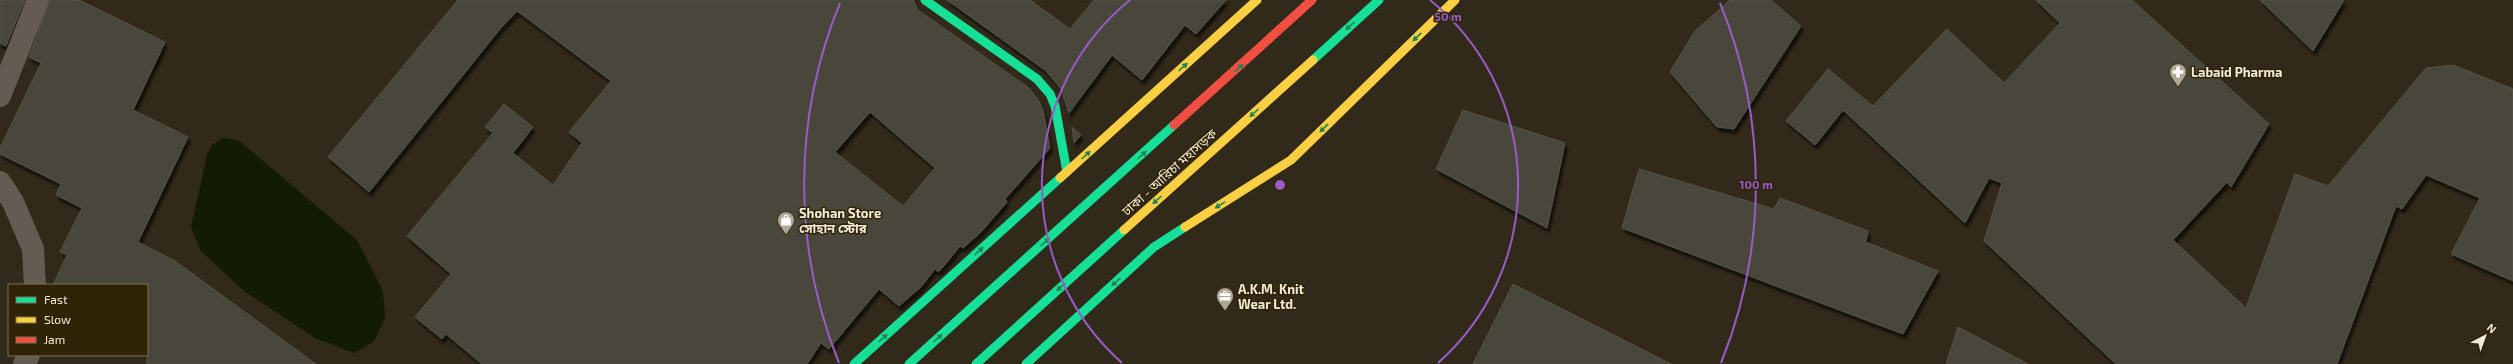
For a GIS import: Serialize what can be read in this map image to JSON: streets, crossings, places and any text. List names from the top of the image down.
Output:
{
  "streets": {
    "main road": ["ঢাকা - আরিচা মহাসড়ক"]
  },
  "places": {
    "pharmacy": ["Labaid Pharma"],
    "shop": ["Shohan Store সোহান স্টোর"],
    "office": ["A.K.M. Knit Wear Ltd."]
  },
  "legend": ["Fast", "Slow", "Jam"],
  "north": "top right",
  "rings": ["50 m", "100 m"]
}
